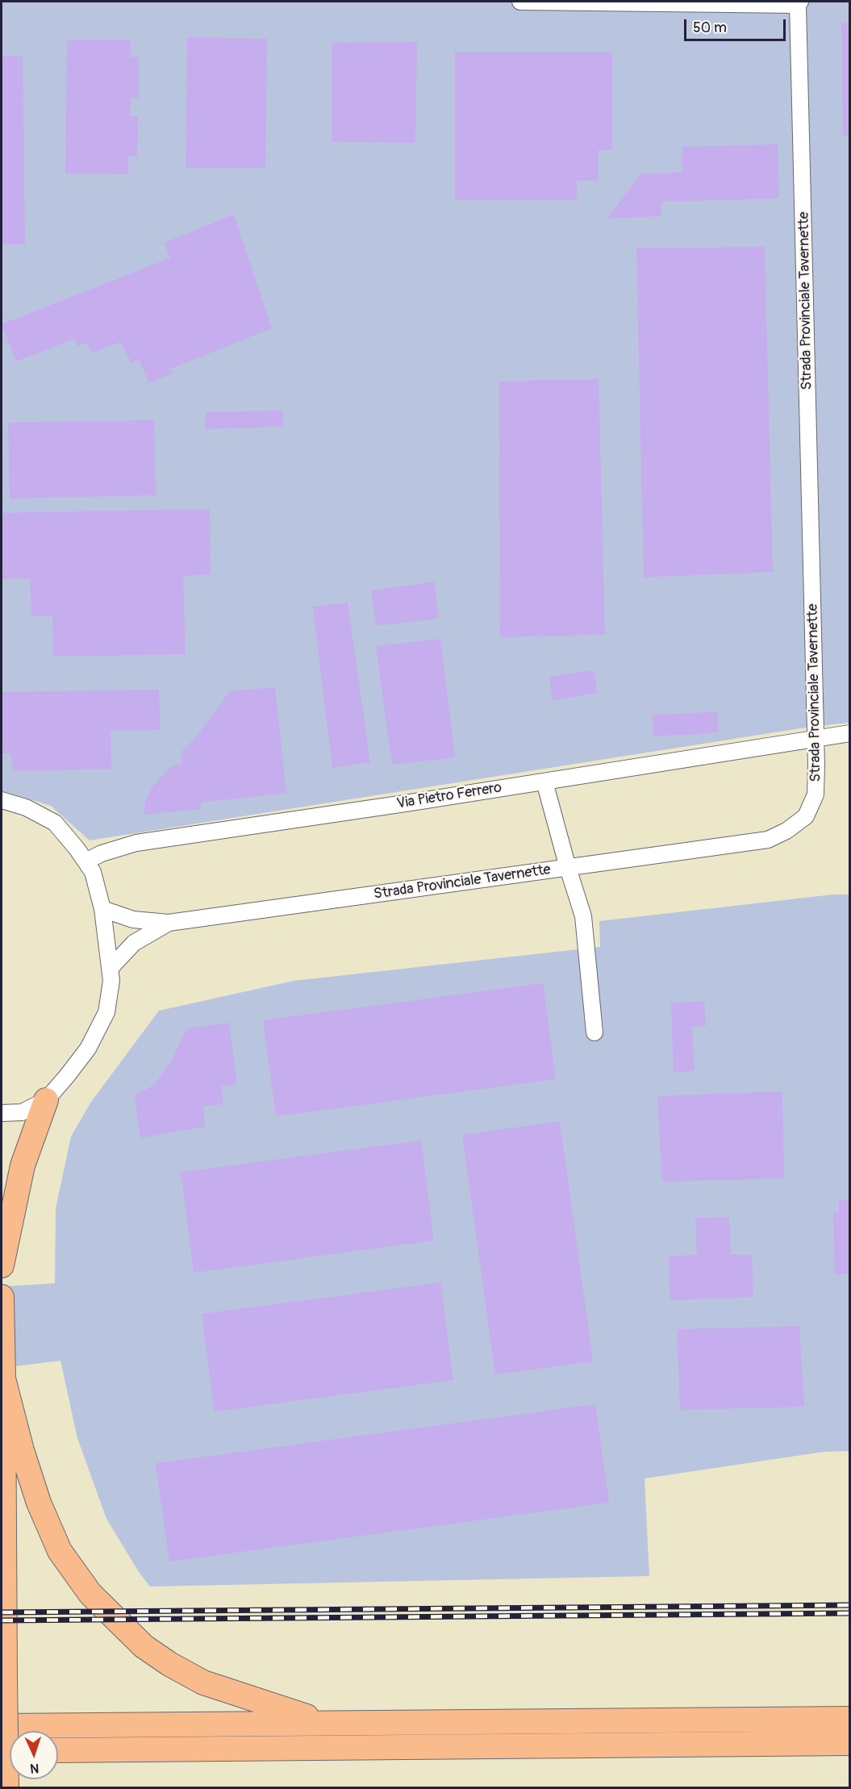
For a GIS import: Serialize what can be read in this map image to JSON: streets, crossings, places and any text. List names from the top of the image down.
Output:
{
  "streets": {
    "street": ["Strada Provinciale Tavernette", "Via Pietro Ferrero"]
  },
  "crossings": [
    ["Strada Provinciale Tavernette", "Via Pietro Ferrero"]
  ],
  "scale_bar": "50 m",
  "north": "bottom"
}
